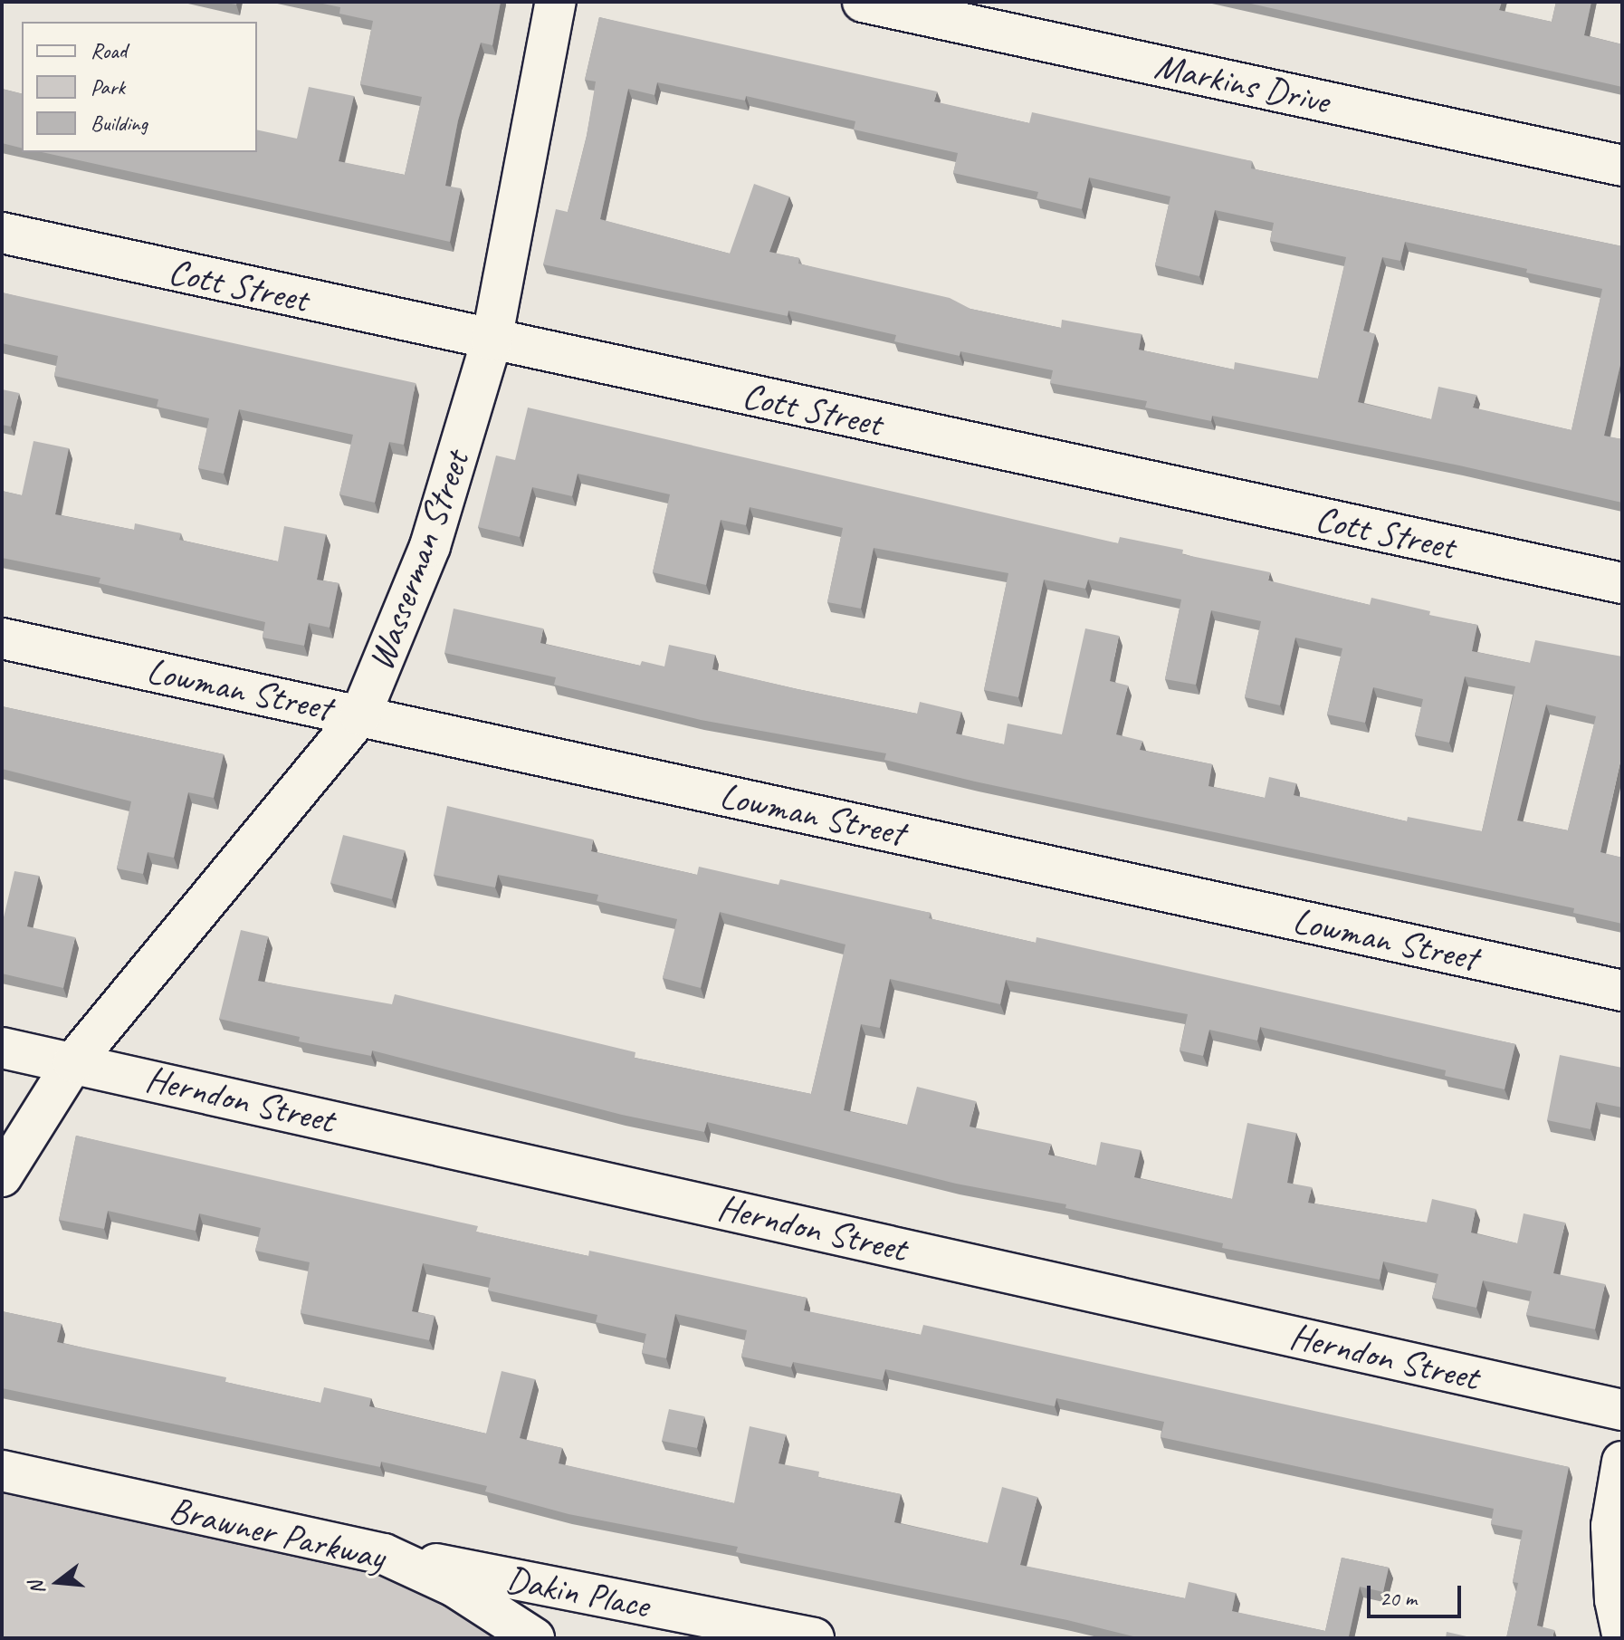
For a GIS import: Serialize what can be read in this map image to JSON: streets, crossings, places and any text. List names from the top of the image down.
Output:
{
  "streets": {
    "street": [
      "Markins Drive",
      "Cott Street",
      "Wasserman Street",
      "Lowman Street",
      "Herndon Street",
      "Brawner Parkway",
      "Dakin Place"
    ]
  },
  "crossings": [
    ["Cott Street", "Wasserman Street"],
    ["Wasserman Street", "Lowman Street"],
    ["Wasserman Street", "Herndon Street"],
    ["Brawner Parkway", "Dakin Place"]
  ],
  "legend": ["Road", "Park", "Building"],
  "scale_bar": "20 m",
  "north": "left"
}
